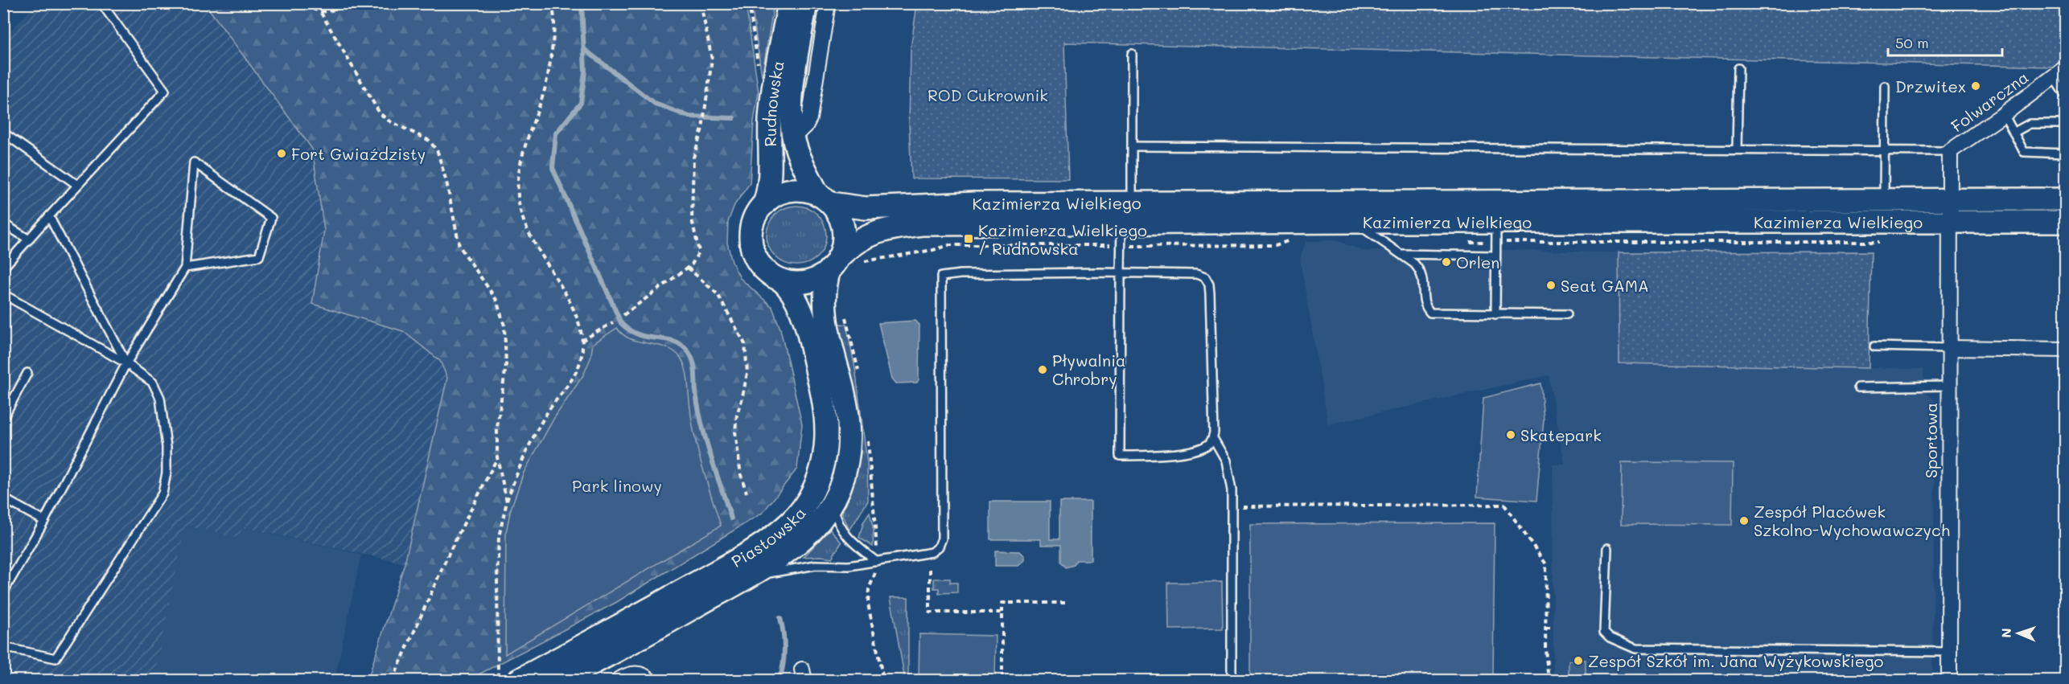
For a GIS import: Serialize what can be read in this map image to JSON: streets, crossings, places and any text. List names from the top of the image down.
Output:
{
  "streets": {
    "main road": ["Rudnowska", "Kazimierza Wielkiego", "Piastowska"],
    "street": ["Folwarczna", "Sportowa"]
  },
  "crossings": [
    ["Folwarczna", "Kazimierza Wielkiego"],
    ["Folwarczna", "Sportowa"],
    ["Rudnowska", "Kazimierza Wielkiego"],
    ["Rudnowska", "Piastowska"],
    ["Kazimierza Wielkiego", "Sportowa"],
    ["Kazimierza Wielkiego", "Piastowska"]
  ],
  "parks": ["ROD Cukrownik", "Park linowy"],
  "places": {
    "other": [
      "Drzwitex",
      "Fort Gwiaździsty",
      "Orlen",
      "Seat GAMA",
      "Pływalnia Chrobry",
      "Skatepark",
      "Zespół Placówek Szkolno-Wychowawczych",
      "Zespół Szkół im. Jana Wyżykowskiego"
    ],
    "transit": ["Kazimierza Wielkiego / Rudnowska"]
  },
  "scale_bar": "50 m",
  "north": "left"
}
